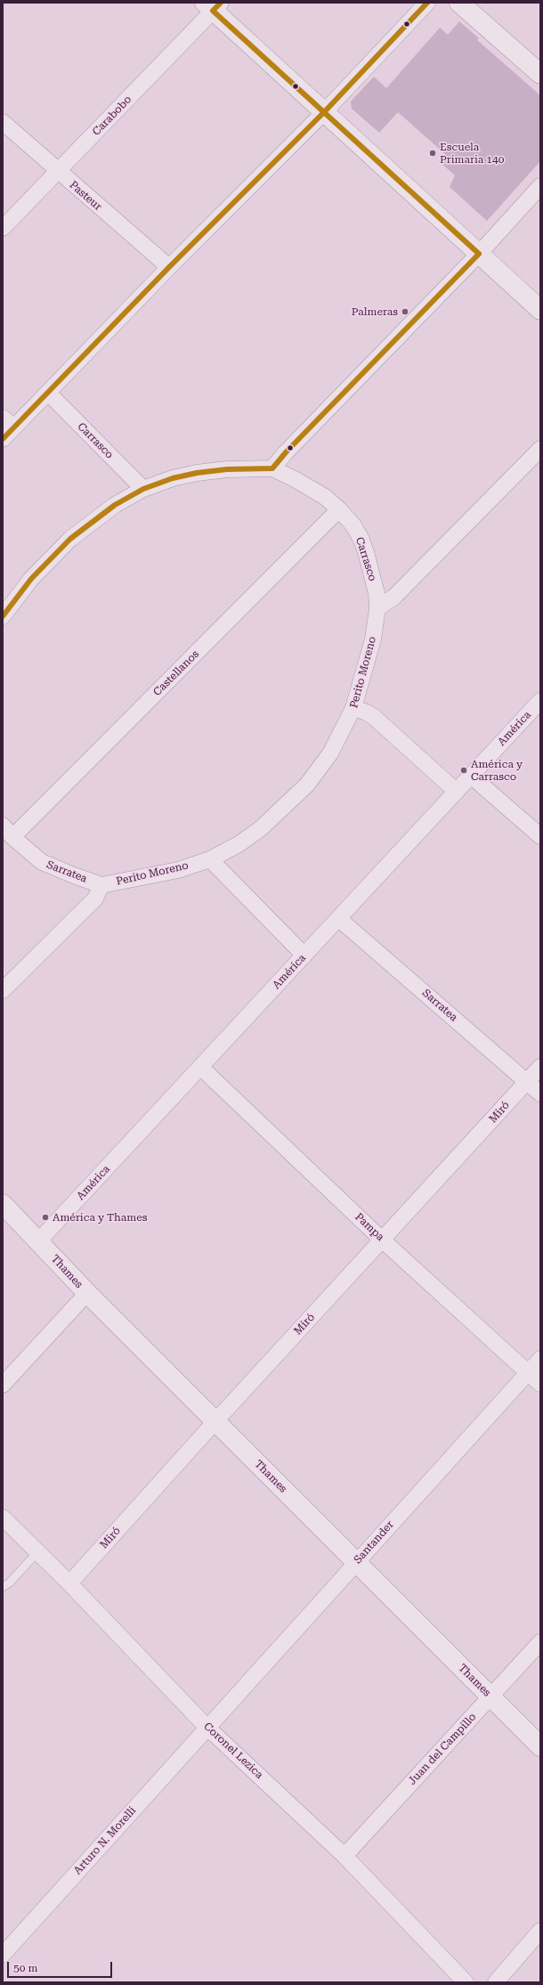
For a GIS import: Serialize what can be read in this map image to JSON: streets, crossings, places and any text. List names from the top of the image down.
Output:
{
  "streets": {
    "street": [
      "Carabobo",
      "Pasteur",
      "Carrasco",
      "Perito Moreno",
      "Castellanos",
      "América",
      "Sarratea",
      "Miró",
      "Pampa",
      "Thames",
      "Santander",
      "Juan del Campillo",
      "Coronel Lezica",
      "Arturo N. Morelli"
    ]
  },
  "crossings": [
    ["Carabobo", "Pasteur"],
    ["Carrasco", "Perito Moreno"],
    ["Carrasco", "Castellanos"],
    ["Perito Moreno", "Sarratea"],
    ["Castellanos", "Sarratea"],
    ["América", "Sarratea"],
    ["América", "Pampa"],
    ["América", "Thames"],
    ["Sarratea", "Miró"],
    ["Miró", "Pampa"],
    ["Miró", "Thames"],
    ["Miró", "Coronel Lezica"],
    ["Pampa", "Santander"],
    ["Thames", "Santander"],
    ["Thames", "Juan del Campillo"],
    ["Santander", "Coronel Lezica"],
    ["Santander", "Arturo N. Morelli"],
    ["Juan del Campillo", "Coronel Lezica"],
    ["Coronel Lezica", "Arturo N. Morelli"]
  ],
  "places": [
    "Escuela Primaria 140",
    "Palmeras",
    "América y Carrasco",
    "América y Thames"
  ],
  "scale_bar": "50 m"
}
